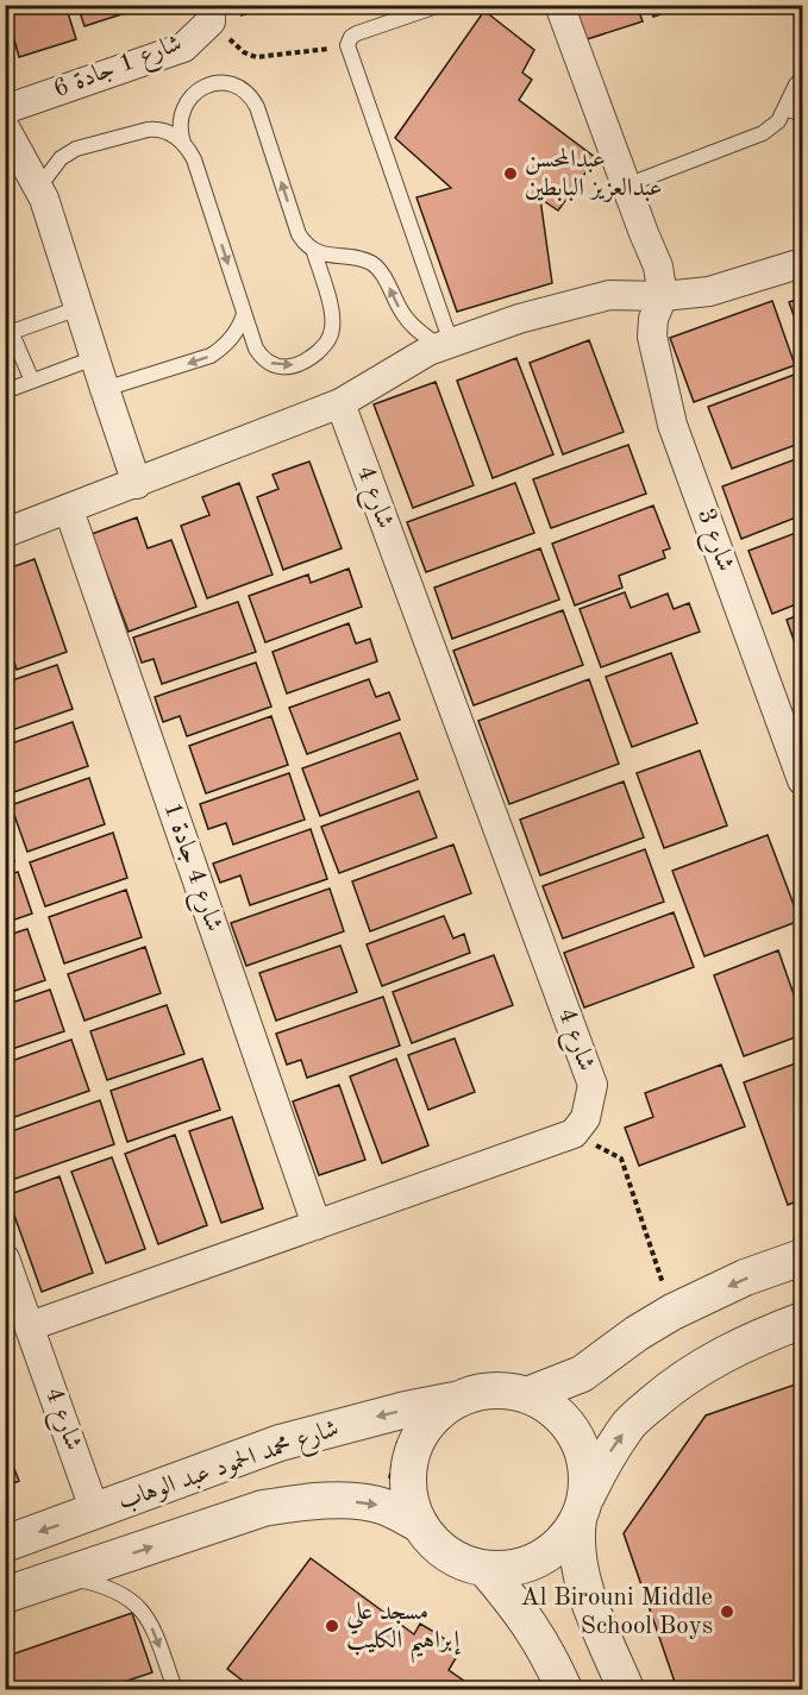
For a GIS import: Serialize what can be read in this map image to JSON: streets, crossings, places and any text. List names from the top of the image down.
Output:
{
  "streets": {
    "street": [
      "شارع 1 جادة 6",
      "شارع 4",
      "شارع 3",
      "شارع 4 جادة 1",
      "شارع محمد الحمود عبد الوهاب"
    ]
  },
  "crossings": [
    ["شارع 4", "شارع محمد الحمود عبد الوهاب"]
  ],
  "places": ["عبدالمحسن عبدالعزيز البابطين", "Al Birouni Middle School Boys", "مسجد علي إبراهيم الكليب"]
}
